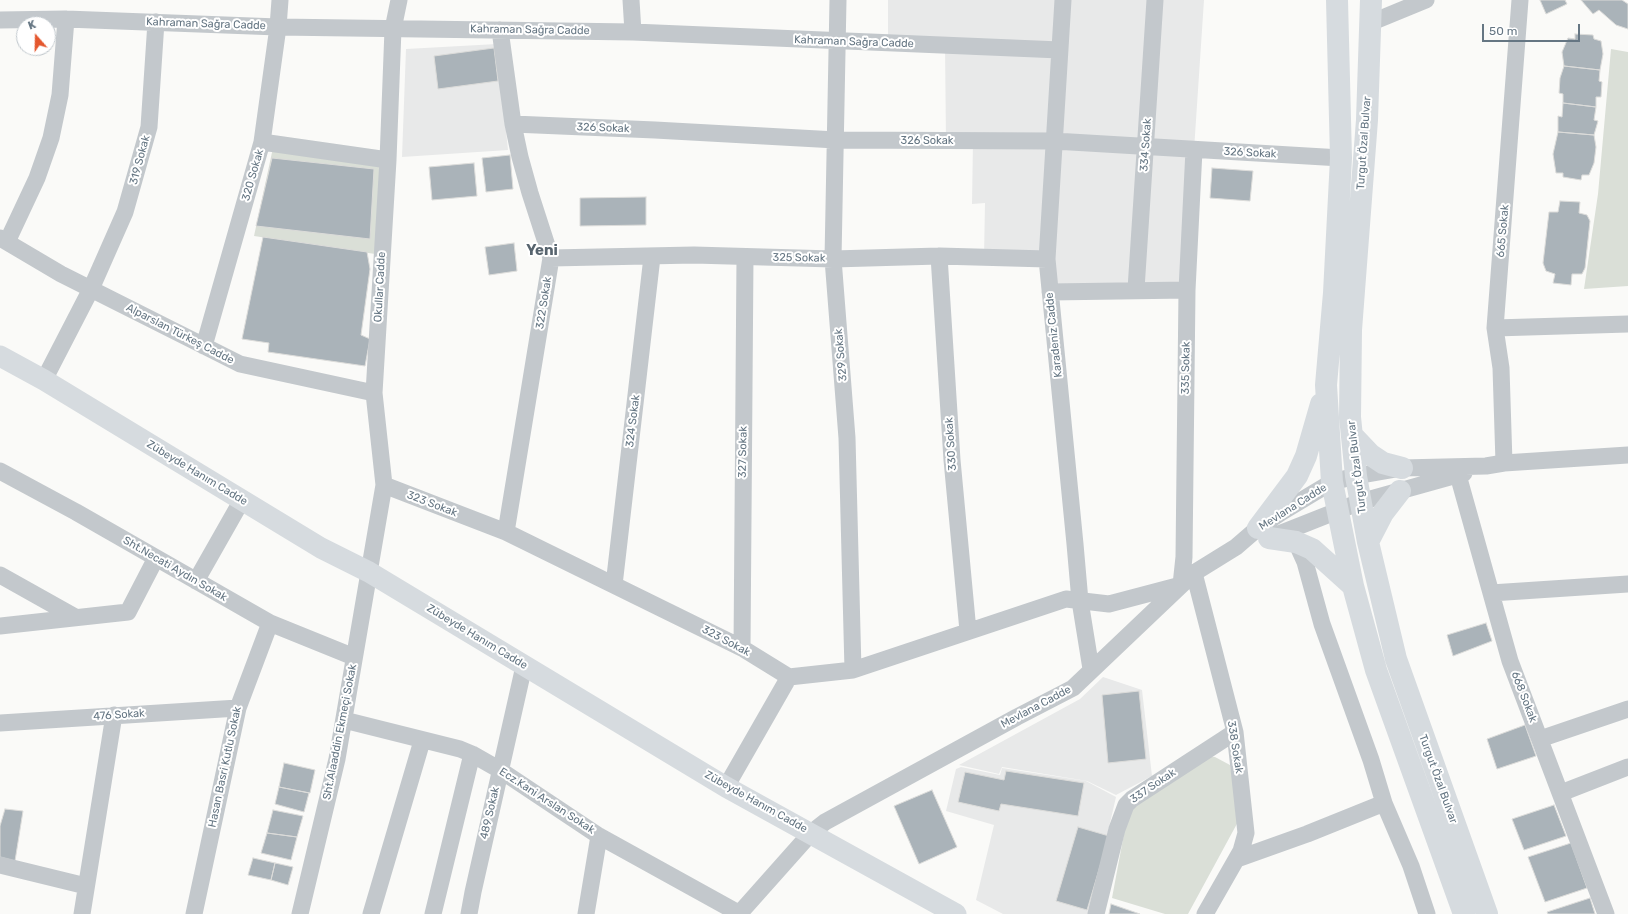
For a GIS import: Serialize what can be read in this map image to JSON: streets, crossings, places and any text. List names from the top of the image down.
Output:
{
  "streets": {
    "highway": ["Turgut Özal Bulvar"],
    "main road": ["Zübeyde Hanım Cadde"],
    "street": [
      "Kahraman Sağra Cadde",
      "326 Sokak",
      "334 Sokak",
      "319 Sokak",
      "320 Sokak",
      "665 Sokak",
      "325 Sokak",
      "322 Sokak",
      "Alparslan Türkeş Cadde",
      "Karadeniz Cadde",
      "329 Sokak",
      "335 Sokak",
      "324 Sokak",
      "330 Sokak",
      "327 Sokak",
      "323 Sokak",
      "Mevlana Cadde",
      "Sht.Necati Aydın Sokak",
      "668 Sokak",
      "476 Sokak",
      "Sht.Alaaddin Ekmeçi Sokak",
      "338 Sokak",
      "Hasan Basri Kutlu Sokak",
      "337 Sokak",
      "Ecz.Kani Arslan Sokak",
      "489 Sokak"
    ]
  },
  "crossings": [
    ["Kahraman Sağra Cadde", "319 Sokak"],
    ["Kahraman Sağra Cadde", "320 Sokak"],
    ["Kahraman Sağra Cadde", "322 Sokak"],
    ["Kahraman Sağra Cadde", "Karadeniz Cadde"],
    ["Kahraman Sağra Cadde", "329 Sokak"],
    ["326 Sokak", "Turgut Özal Bulvar"],
    ["326 Sokak", "334 Sokak"],
    ["326 Sokak", "322 Sokak"],
    ["326 Sokak", "Karadeniz Cadde"],
    ["326 Sokak", "329 Sokak"],
    ["326 Sokak", "335 Sokak"],
    ["Turgut Özal Bulvar", "Mevlana Cadde"],
    ["319 Sokak", "Alparslan Türkeş Cadde"],
    ["319 Sokak", "Zübeyde Hanım Cadde"],
    ["320 Sokak", "Alparslan Türkeş Cadde"],
    ["325 Sokak", "322 Sokak"],
    ["325 Sokak", "Karadeniz Cadde"],
    ["325 Sokak", "329 Sokak"],
    ["325 Sokak", "324 Sokak"],
    ["325 Sokak", "330 Sokak"],
    ["325 Sokak", "327 Sokak"],
    ["322 Sokak", "323 Sokak"],
    ["Karadeniz Cadde", "Mevlana Cadde"],
    ["335 Sokak", "Mevlana Cadde"],
    ["324 Sokak", "323 Sokak"],
    ["327 Sokak", "323 Sokak"],
    ["Zübeyde Hanım Cadde", "Mevlana Cadde"],
    ["Zübeyde Hanım Cadde", "Sht.Alaaddin Ekmeçi Sokak"],
    ["Zübeyde Hanım Cadde", "489 Sokak"],
    ["Mevlana Cadde", "668 Sokak"],
    ["Mevlana Cadde", "338 Sokak"],
    ["Mevlana Cadde", "Ecz.Kani Arslan Sokak"],
    ["Sht.Necati Aydın Sokak", "Sht.Alaaddin Ekmeçi Sokak"],
    ["Sht.Necati Aydın Sokak", "Hasan Basri Kutlu Sokak"],
    ["476 Sokak", "Hasan Basri Kutlu Sokak"],
    ["Sht.Alaaddin Ekmeçi Sokak", "Ecz.Kani Arslan Sokak"],
    ["338 Sokak", "337 Sokak"],
    ["Ecz.Kani Arslan Sokak", "489 Sokak"]
  ],
  "districts": ["Yeni"],
  "scale_bar": "50 m",
  "north": "top"
}
